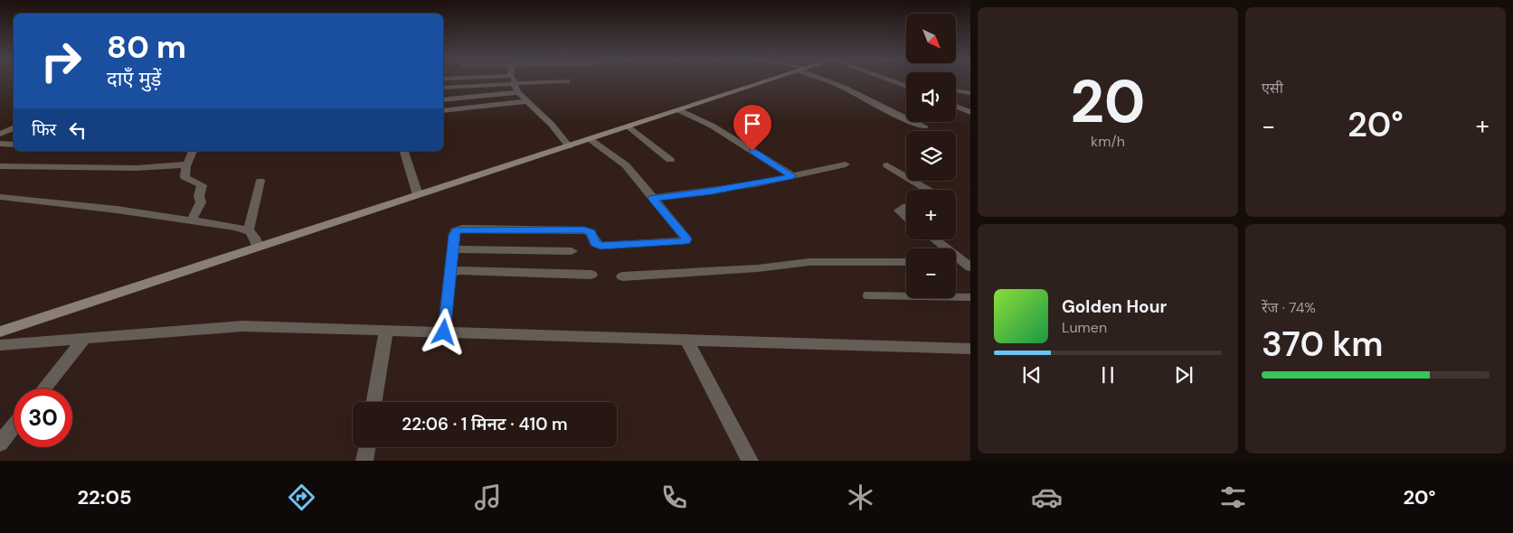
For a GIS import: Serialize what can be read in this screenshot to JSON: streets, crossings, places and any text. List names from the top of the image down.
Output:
{
  "north": "bottom right",
  "page": {
    "tile": [
      ["20", "km/h"],
      "एसी",
      ["रेंज · 74%", "370 km"]
    ],
    "map_buttons": ["+", "−"],
    "turn": ["80 m", "दाएँ मुड़ें"],
    "heat": ["−", "20°", "+"],
    "then": "फिर",
    "song": ["Golden Hour", "Lumen"],
    "limit": "30",
    "trip": "22:06 · 1 मिनट · 410 m",
    "tabs": ["22:05", "20°"]
  }
}
